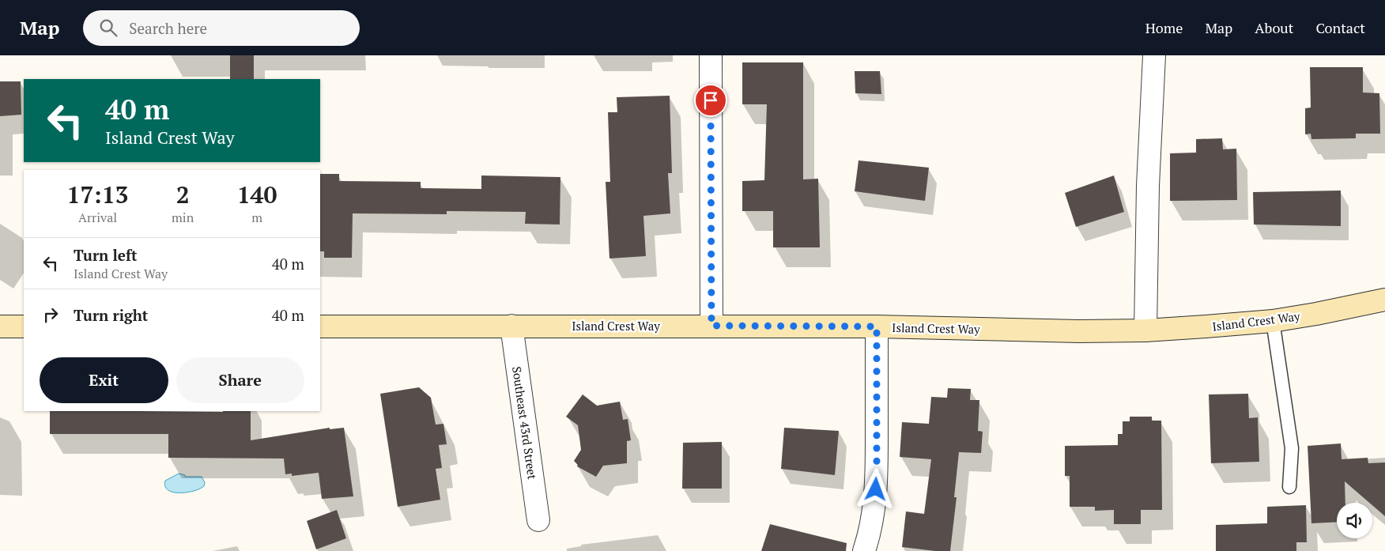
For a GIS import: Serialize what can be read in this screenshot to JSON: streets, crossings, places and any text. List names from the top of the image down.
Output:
{
  "streets": {
    "main road": ["Island Crest Way"],
    "street": ["Southeast 43rd Street"]
  },
  "crossings": [
    ["Island Crest Way", "Southeast 43rd Street"]
  ],
  "page": {
    "header": "Map",
    "search": "Search here",
    "nav": [
      "Home",
      "Map",
      "About",
      "Contact"
    ],
    "turn": ["40 m", "Island Crest Way"],
    "eta": [
      "17:13",
      "Arrival",
      "2",
      "min",
      "140",
      "m"
    ],
    "list": [
      {
        "name": "Turn left",
        "note": "Island Crest Way",
        "value": "40 m"
      },
      {
        "name": "Turn right",
        "value": "40 m"
      }
    ],
    "buttons": ["Exit", "Share"]
  }
}
